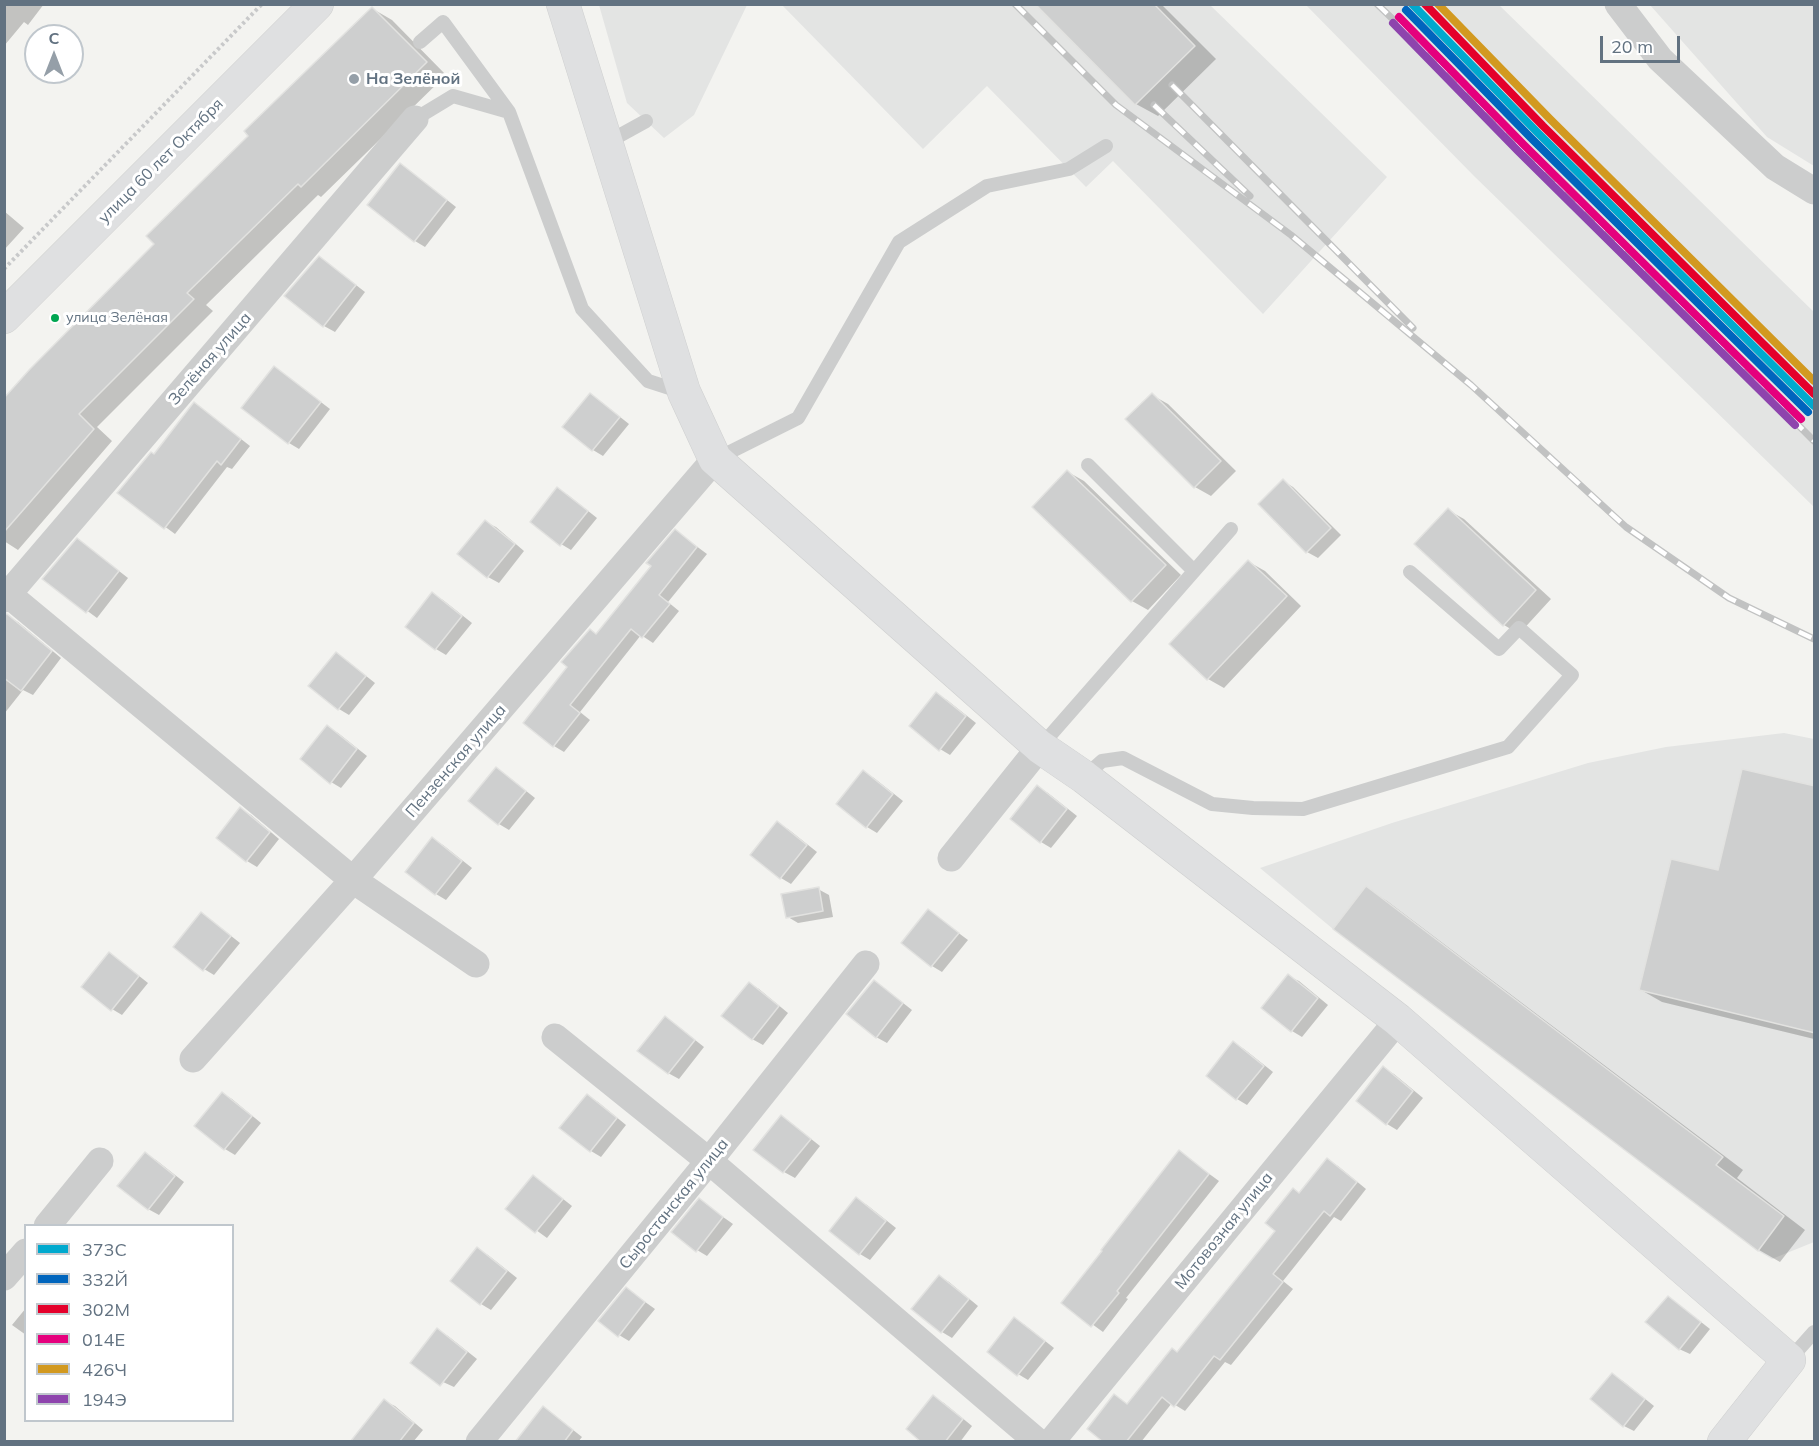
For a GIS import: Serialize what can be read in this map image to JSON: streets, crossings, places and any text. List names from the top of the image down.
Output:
{
  "streets": {
    "street": [
      "улица 60 лет Октября",
      "Зелёная улица",
      "Пензенская улица",
      "Сыростанская улица",
      "Мотовозная улица"
    ]
  },
  "places": ["На Зелёной", "улица Зелёная"],
  "lines": [
    "transit line 373C",
    "transit line 302М",
    "transit line 426Ч",
    "transit line 332Й",
    "transit line 014Е",
    "transit line 194Э"
  ],
  "legend": [
    "373C",
    "332Й",
    "302М",
    "014Е",
    "426Ч",
    "194Э"
  ],
  "scale_bar": "20 m",
  "north": "top"
}
